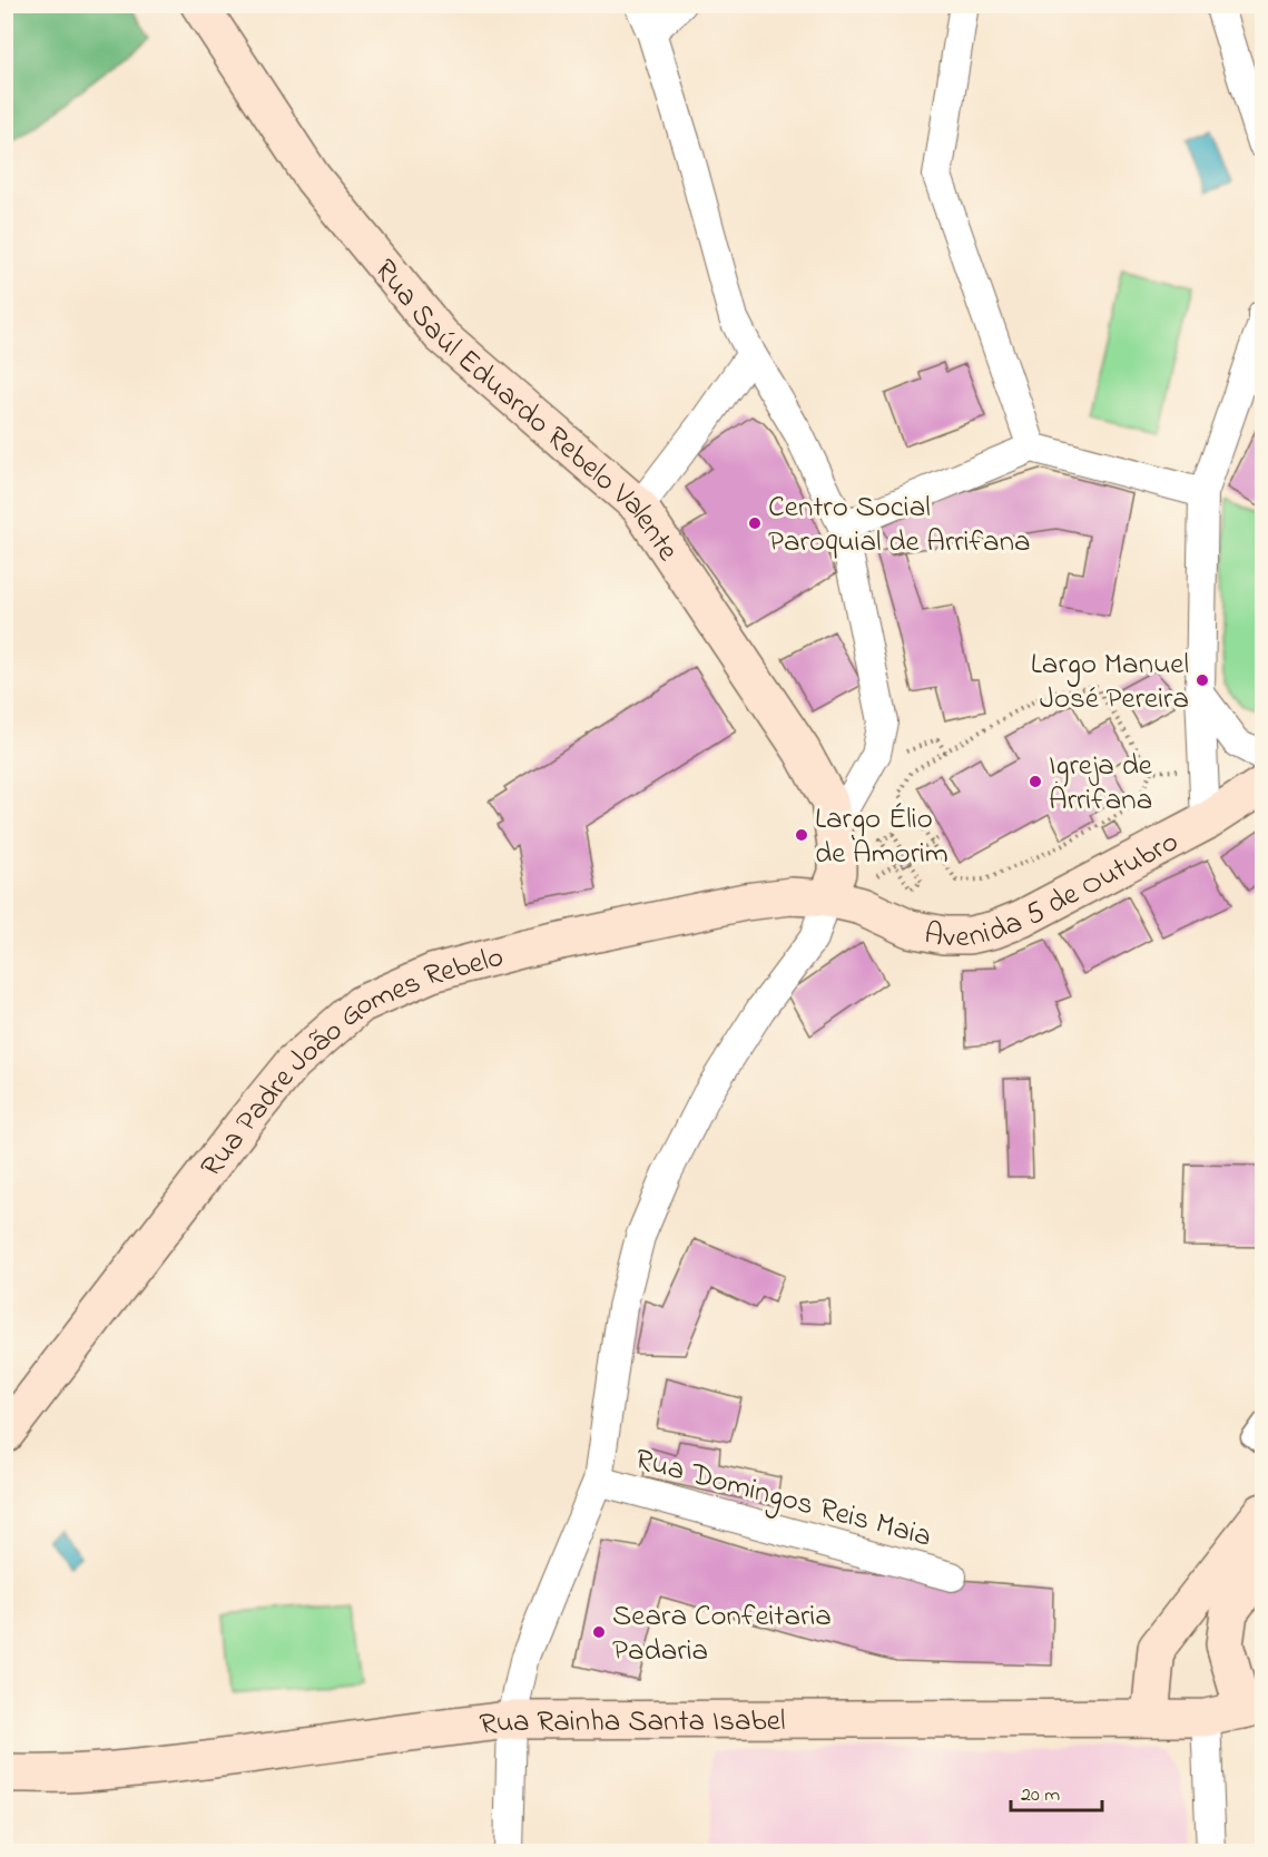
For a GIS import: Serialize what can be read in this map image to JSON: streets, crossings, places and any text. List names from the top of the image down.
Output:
{
  "streets": {
    "street": [
      "Rua Saúl Eduardo Rebelo Valente",
      "Avenida 5 de Outubro",
      "Rua Padre João Gomes Rebelo",
      "Rua Domingos Reis Maia",
      "Rua Rainha Santa Isabel"
    ]
  },
  "crossings": [
    ["Avenida 5 de Outubro", "Rua Padre João Gomes Rebelo"]
  ],
  "places": [
    "Centro Social Paroquial de Arrifana",
    "Largo Manuel José Pereira",
    "Igreja de Arrifana",
    "Largo Élio de Amorim",
    "Seara Confeitaria Padaria"
  ],
  "scale_bar": "20 m"
}
